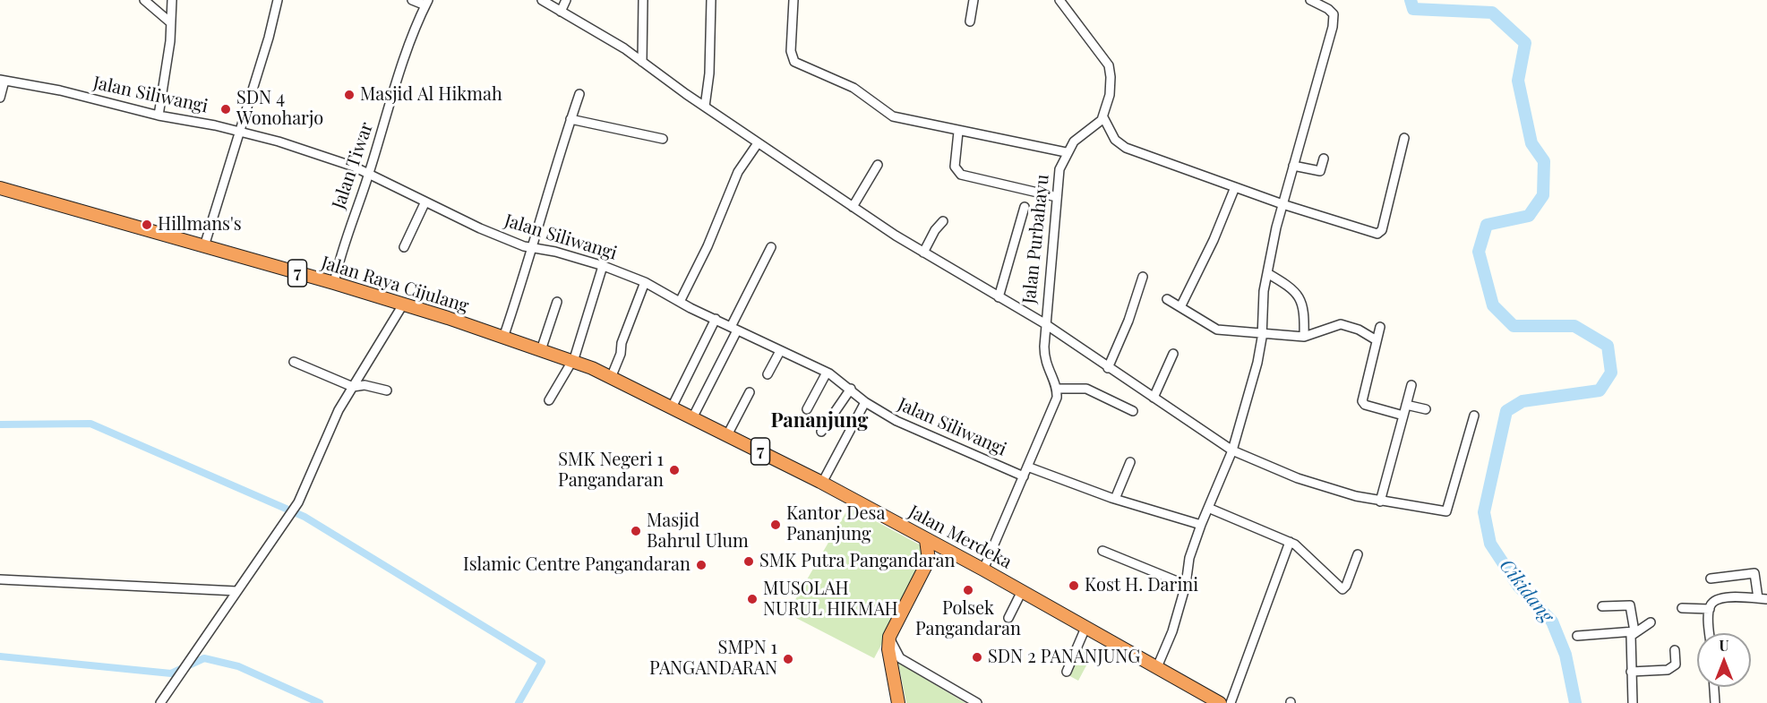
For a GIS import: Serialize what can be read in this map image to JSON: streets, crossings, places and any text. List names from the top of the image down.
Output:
{
  "streets": {
    "highway": ["7", "Jalan Raya Cijulang", "Jalan Merdeka"],
    "street": ["Jalan Siliwangi", "Jalan Tiwar", "Jalan Purbahayu"]
  },
  "crossings": [
    ["Jalan Siliwangi", "Jalan Tiwar"],
    ["Jalan Tiwar", "Jalan Raya Cijulang"],
    ["Jalan Raya Cijulang", "Jalan Merdeka"]
  ],
  "districts": ["Pananjung"],
  "water": ["Cikidang"],
  "places": [
    "Masjid Al Hikmah",
    "SDN 4 Wonoharjo",
    "Hillmans's",
    "SMK Negeri 1 Pangandaran",
    "Kantor Desa Pananjung",
    "Masjid Bahrul Ulum",
    "SMK Putra Pangandaran",
    "Islamic Centre Pangandaran",
    "Kost H. Darini",
    "Polsek Pangandaran",
    "MUSOLAH NURUL HIKMAH",
    "SDN 2 PANANJUNG",
    "SMPN 1 PANGANDARAN"
  ],
  "north": "top"
}
